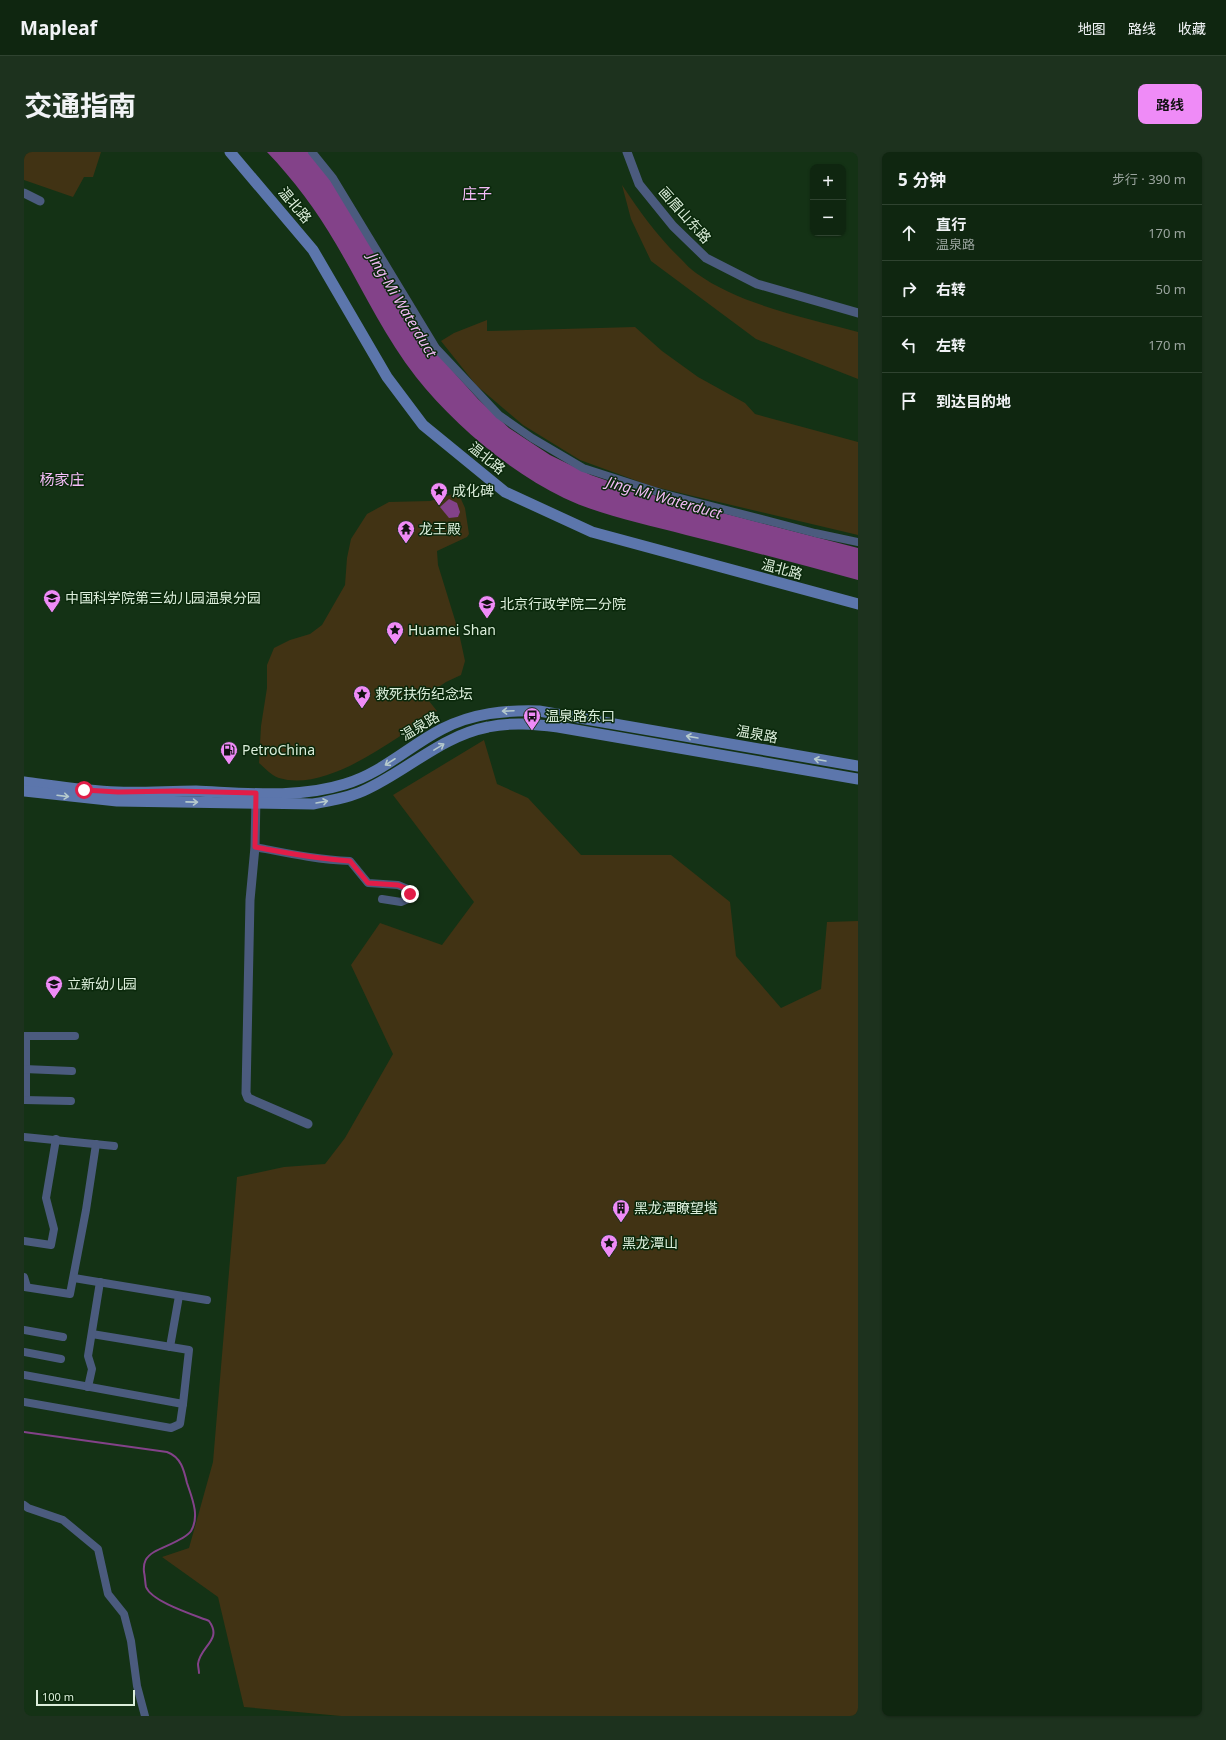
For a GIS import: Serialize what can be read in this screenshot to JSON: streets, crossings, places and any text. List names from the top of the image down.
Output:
{
  "streets": {
    "main road": ["温北路", "温泉路"],
    "street": ["画眉山东路"]
  },
  "districts": ["庄子", "杨家庄"],
  "water": ["Jing-Mi Waterduct"],
  "places": {
    "place": [
      "成化碑",
      "Huamei Shan",
      "救死扶伤纪念坛",
      "黑龙潭山"
    ],
    "temple": ["龙王殿"],
    "school or university": ["中国科学院第三幼儿园温泉分园", "北京行政学院二分院", "立新幼儿园"],
    "bus stop": ["温泉路东口"],
    "fuel station": ["PetroChina"],
    "building": ["黑龙潭瞭望塔"]
  },
  "scale_bar": "100 m",
  "page": {
    "header": "Mapleaf",
    "nav": ["地图", "路线", "收藏"],
    "title": "交通指南",
    "buttons": "路线",
    "heading": ["5 分钟", "步行 · 390 m"],
    "map_buttons": ["+", "−"],
    "list": [
      ["直行", "温泉路", "170 m"],
      ["右转", "50 m"],
      ["左转", "170 m"],
      "到达目的地"
    ],
    "scale": "100 m"
  }
}
